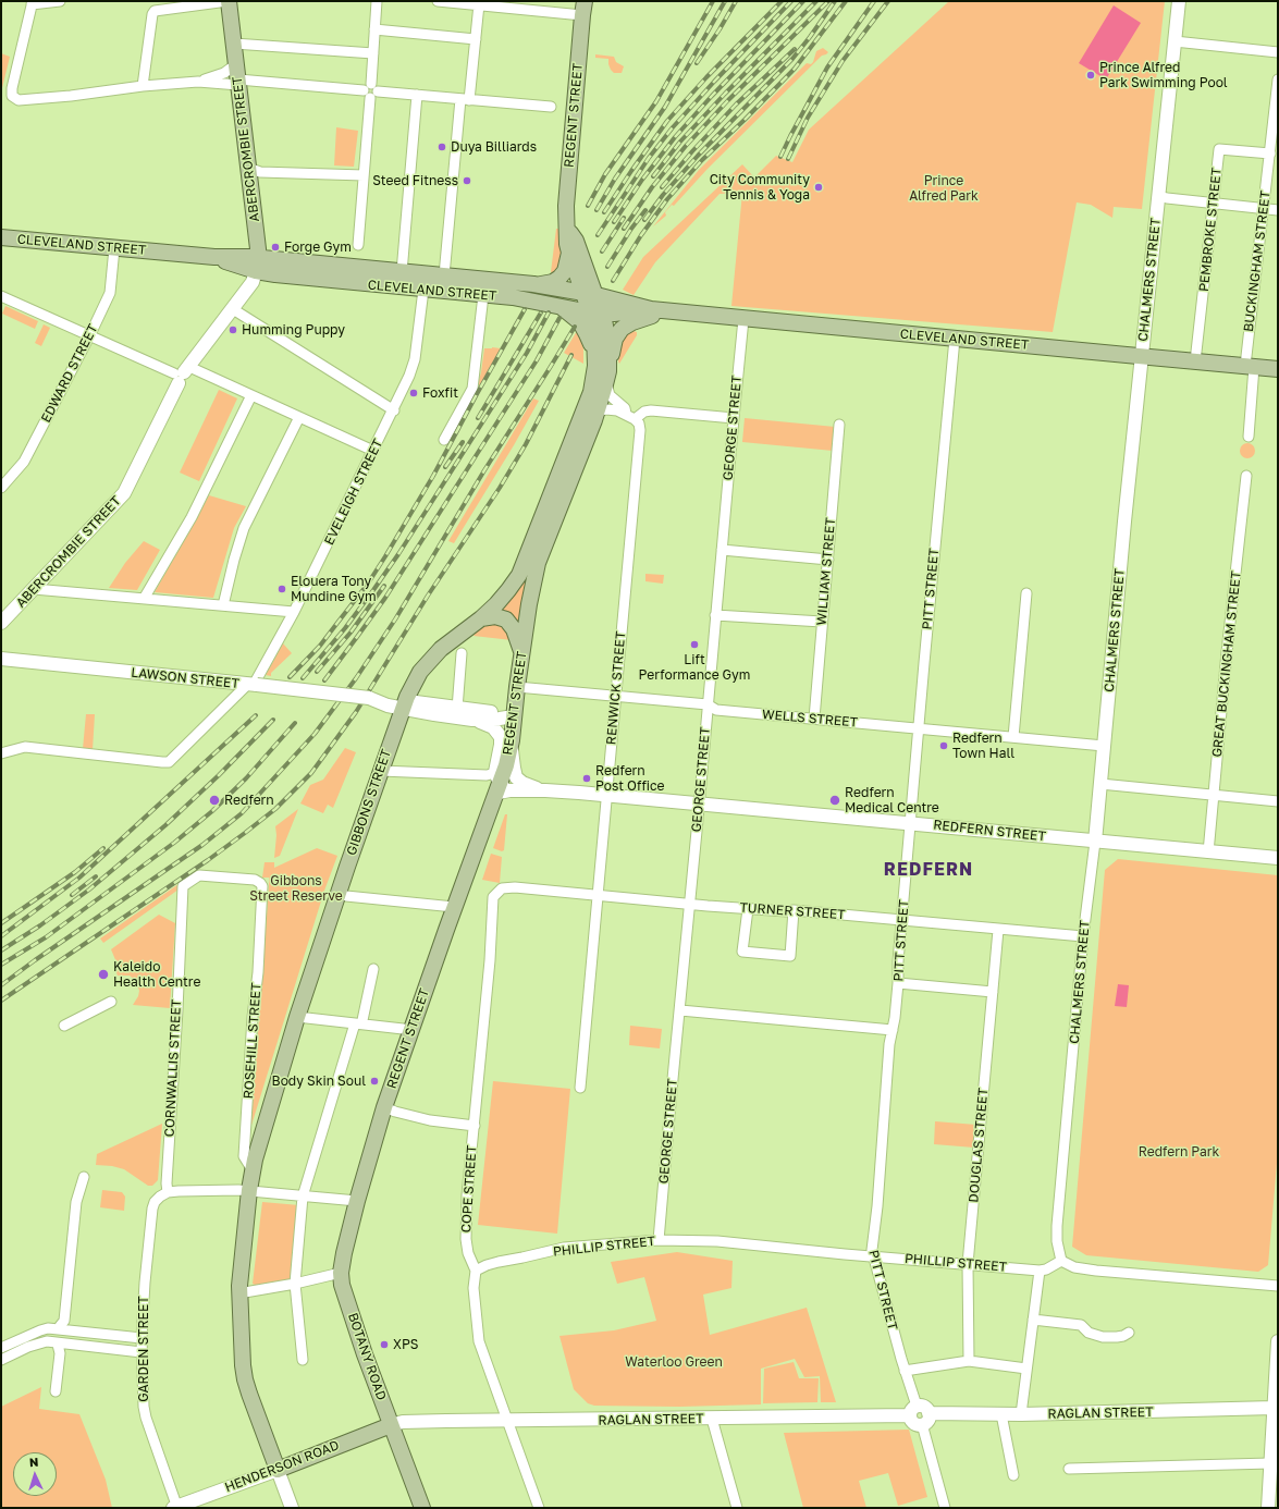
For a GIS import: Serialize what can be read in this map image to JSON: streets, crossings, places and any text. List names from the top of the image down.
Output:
{
  "streets": {
    "main road": [
      "REGENT STREET",
      "ABERCROMBIE STREET",
      "CLEVELAND STREET",
      "GIBBONS STREET",
      "BOTANY ROAD",
      "HENDERSON ROAD"
    ],
    "street": [
      "PEMBROKE STREET",
      "BUCKINGHAM STREET",
      "CHALMERS STREET",
      "EDWARD STREET",
      "GEORGE STREET",
      "EVELEIGH STREET",
      "WILLIAM STREET",
      "PITT STREET",
      "GREAT BUCKINGHAM STREET",
      "LAWSON STREET",
      "RENWICK STREET",
      "WELLS STREET",
      "REDFERN STREET",
      "TURNER STREET",
      "ROSEHILL STREET",
      "CORNWALLIS STREET",
      "DOUGLAS STREET",
      "COPE STREET",
      "PHILLIP STREET",
      "GARDEN STREET",
      "RAGLAN STREET"
    ]
  },
  "crossings": [
    ["REGENT STREET", "CLEVELAND STREET"],
    ["REGENT STREET", "WELLS STREET"],
    ["REGENT STREET", "GIBBONS STREET"],
    ["REGENT STREET", "REDFERN STREET"],
    ["REGENT STREET", "BOTANY ROAD"],
    ["ABERCROMBIE STREET", "CLEVELAND STREET"],
    ["PEMBROKE STREET", "CLEVELAND STREET"],
    ["PEMBROKE STREET", "BUCKINGHAM STREET"],
    ["CLEVELAND STREET", "BUCKINGHAM STREET"],
    ["CLEVELAND STREET", "CHALMERS STREET"],
    ["CLEVELAND STREET", "EDWARD STREET"],
    ["CLEVELAND STREET", "GEORGE STREET"],
    ["CLEVELAND STREET", "EVELEIGH STREET"],
    ["CLEVELAND STREET", "PITT STREET"],
    ["CHALMERS STREET", "WELLS STREET"],
    ["CHALMERS STREET", "REDFERN STREET"],
    ["CHALMERS STREET", "TURNER STREET"],
    ["CHALMERS STREET", "PHILLIP STREET"],
    ["GEORGE STREET", "WELLS STREET"],
    ["GEORGE STREET", "REDFERN STREET"],
    ["GEORGE STREET", "TURNER STREET"],
    ["GEORGE STREET", "PHILLIP STREET"],
    ["EVELEIGH STREET", "LAWSON STREET"],
    ["WILLIAM STREET", "WELLS STREET"],
    ["PITT STREET", "WELLS STREET"],
    ["PITT STREET", "REDFERN STREET"],
    ["PITT STREET", "TURNER STREET"],
    ["PITT STREET", "PHILLIP STREET"],
    ["PITT STREET", "RAGLAN STREET"],
    ["GREAT BUCKINGHAM STREET", "REDFERN STREET"],
    ["LAWSON STREET", "GIBBONS STREET"],
    ["RENWICK STREET", "WELLS STREET"],
    ["RENWICK STREET", "REDFERN STREET"],
    ["RENWICK STREET", "TURNER STREET"],
    ["GIBBONS STREET", "REDFERN STREET"],
    ["GIBBONS STREET", "ROSEHILL STREET"],
    ["GIBBONS STREET", "HENDERSON ROAD"],
    ["TURNER STREET", "DOUGLAS STREET"],
    ["TURNER STREET", "COPE STREET"],
    ["ROSEHILL STREET", "CORNWALLIS STREET"],
    ["CORNWALLIS STREET", "GARDEN STREET"],
    ["DOUGLAS STREET", "PHILLIP STREET"],
    ["COPE STREET", "PHILLIP STREET"],
    ["COPE STREET", "RAGLAN STREET"],
    ["GARDEN STREET", "HENDERSON ROAD"],
    ["BOTANY ROAD", "RAGLAN STREET"],
    ["BOTANY ROAD", "HENDERSON ROAD"],
    ["RAGLAN STREET", "HENDERSON ROAD"]
  ],
  "districts": ["REDFERN"],
  "parks": [
    "Prince Alfred Park",
    "Gibbons Street Reserve",
    "Redfern Park",
    "Waterloo Green"
  ],
  "places": [
    "Prince Alfred Park Swimming Pool",
    "Duya Billiards",
    "Steed Fitness",
    "City Community Tennis & Yoga",
    "Forge Gym",
    "Humming Puppy",
    "Foxfit",
    "Elouera Tony Mundine Gym",
    "Lift Performance Gym",
    "Redfern Town Hall",
    "Redfern Post Office",
    "Redfern",
    "Redfern Medical Centre",
    "Kaleido Health Centre",
    "Body Skin Soul",
    "XPS"
  ],
  "north": "top"
}
